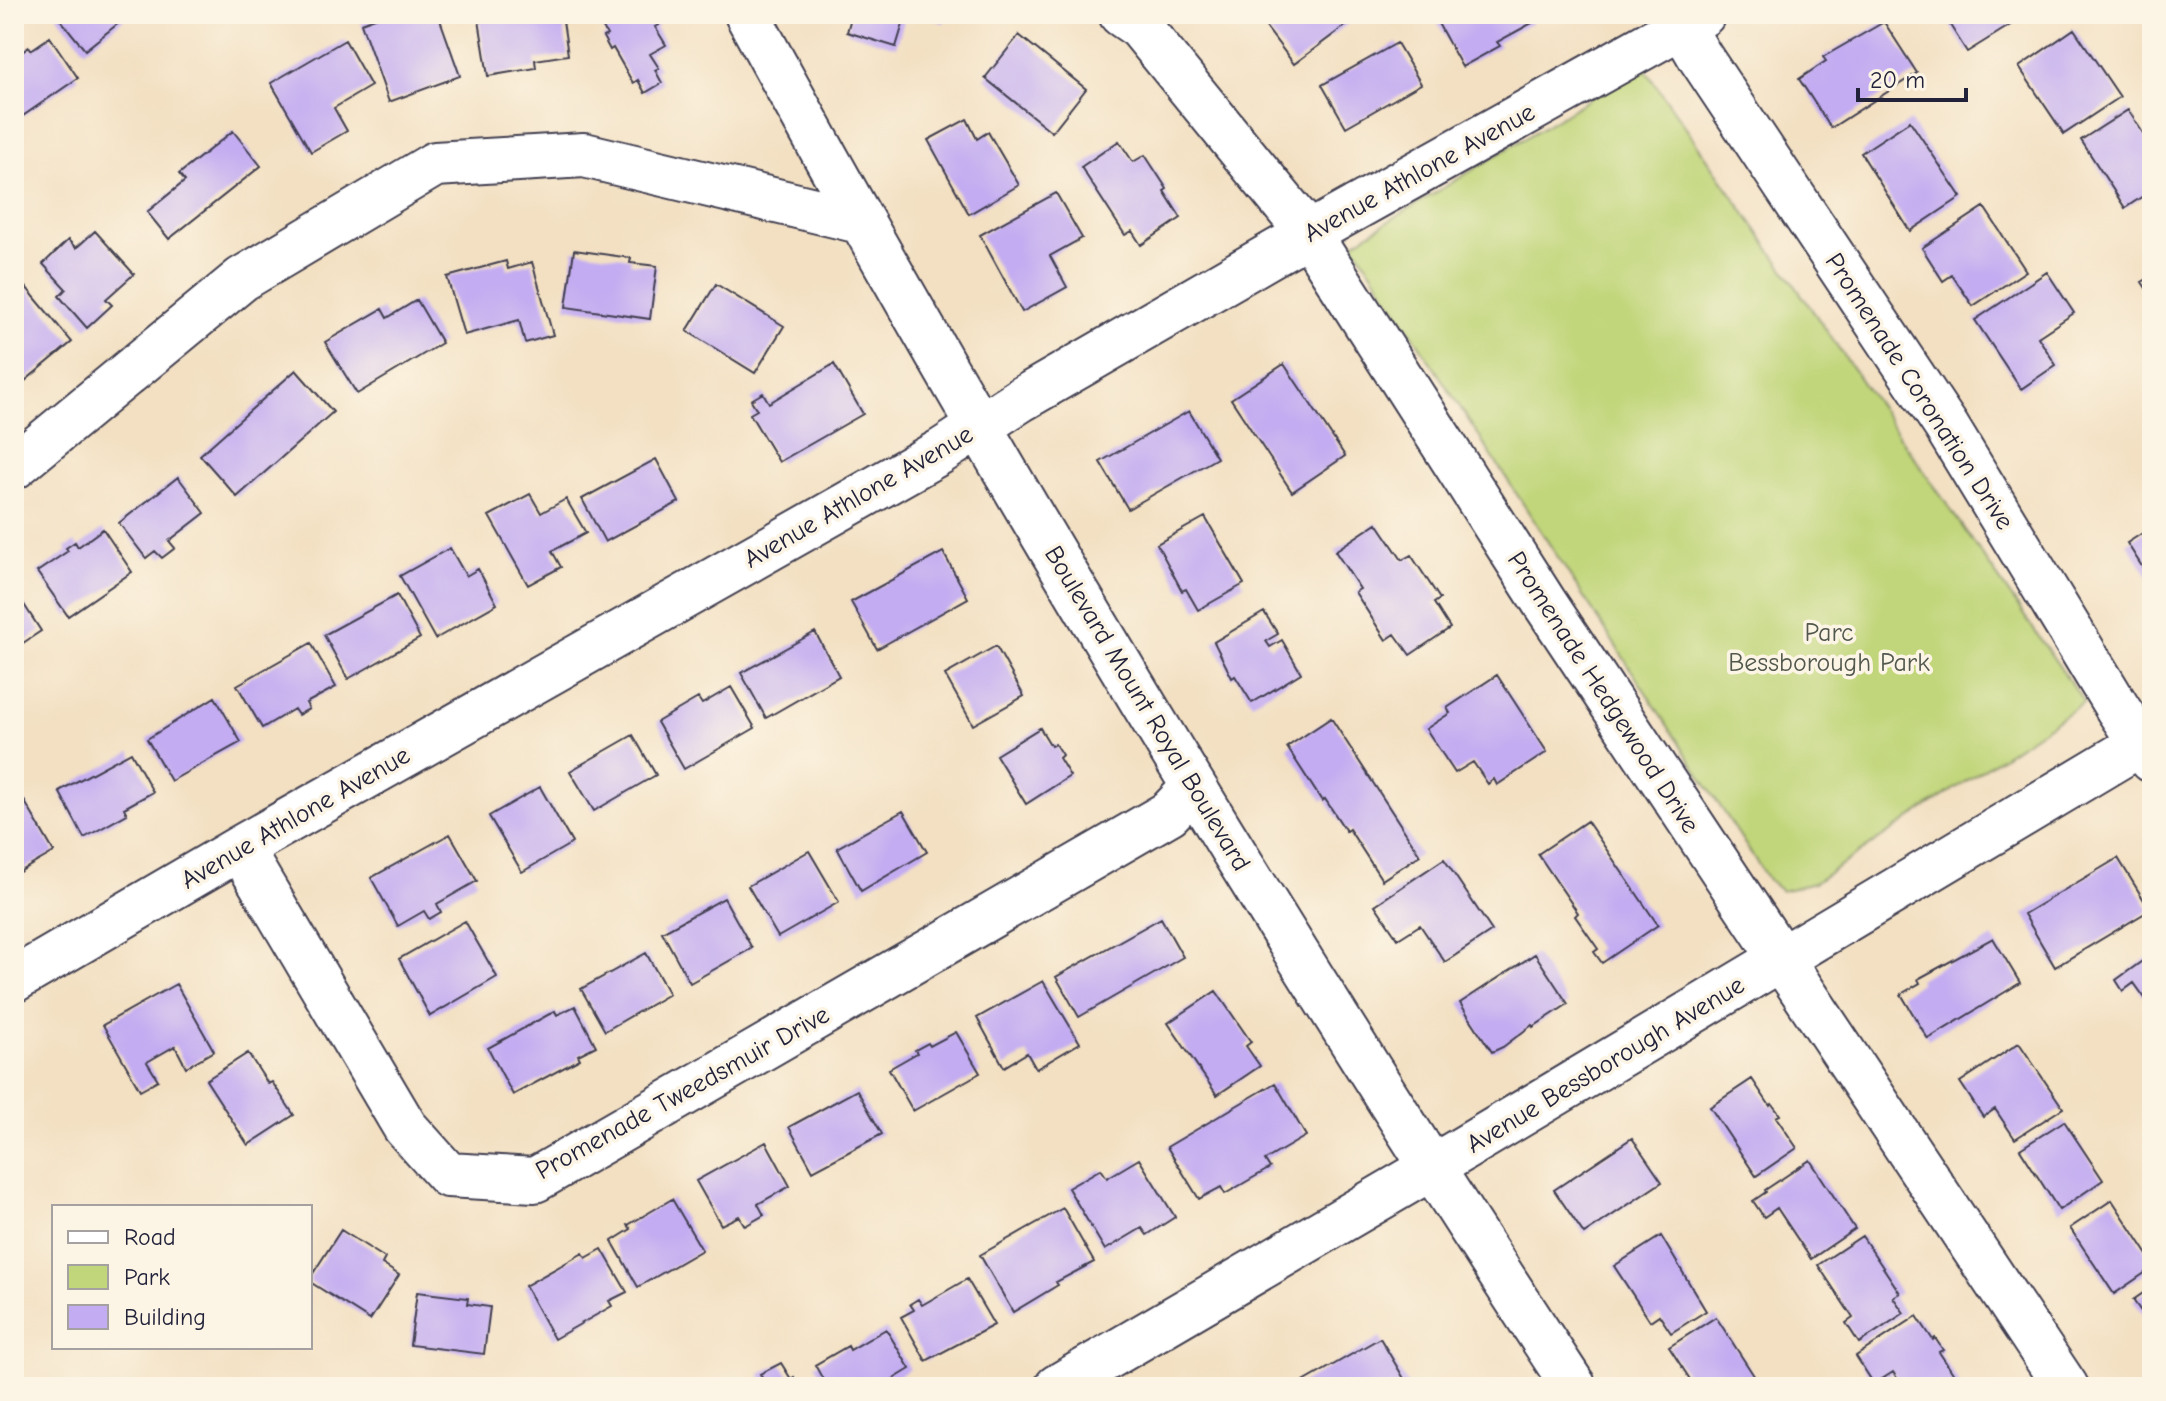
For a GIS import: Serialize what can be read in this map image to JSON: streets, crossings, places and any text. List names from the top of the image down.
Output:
{
  "streets": {
    "street": [
      "Avenue Athlone Avenue",
      "Promenade Coronation Drive",
      "Promenade Hedgewood Drive",
      "Boulevard Mount Royal Boulevard",
      "Avenue Bessborough Avenue",
      "Promenade Tweedsmuir Drive"
    ]
  },
  "crossings": [
    ["Avenue Athlone Avenue", "Promenade Coronation Drive"],
    ["Avenue Athlone Avenue", "Promenade Hedgewood Drive"],
    ["Avenue Athlone Avenue", "Boulevard Mount Royal Boulevard"],
    ["Avenue Athlone Avenue", "Promenade Tweedsmuir Drive"],
    ["Promenade Coronation Drive", "Avenue Bessborough Avenue"],
    ["Promenade Hedgewood Drive", "Avenue Bessborough Avenue"],
    ["Boulevard Mount Royal Boulevard", "Avenue Bessborough Avenue"],
    ["Boulevard Mount Royal Boulevard", "Promenade Tweedsmuir Drive"]
  ],
  "parks": ["Parc Bessborough Park"],
  "legend": ["Road", "Park", "Building"],
  "scale_bar": "20 m"
}
